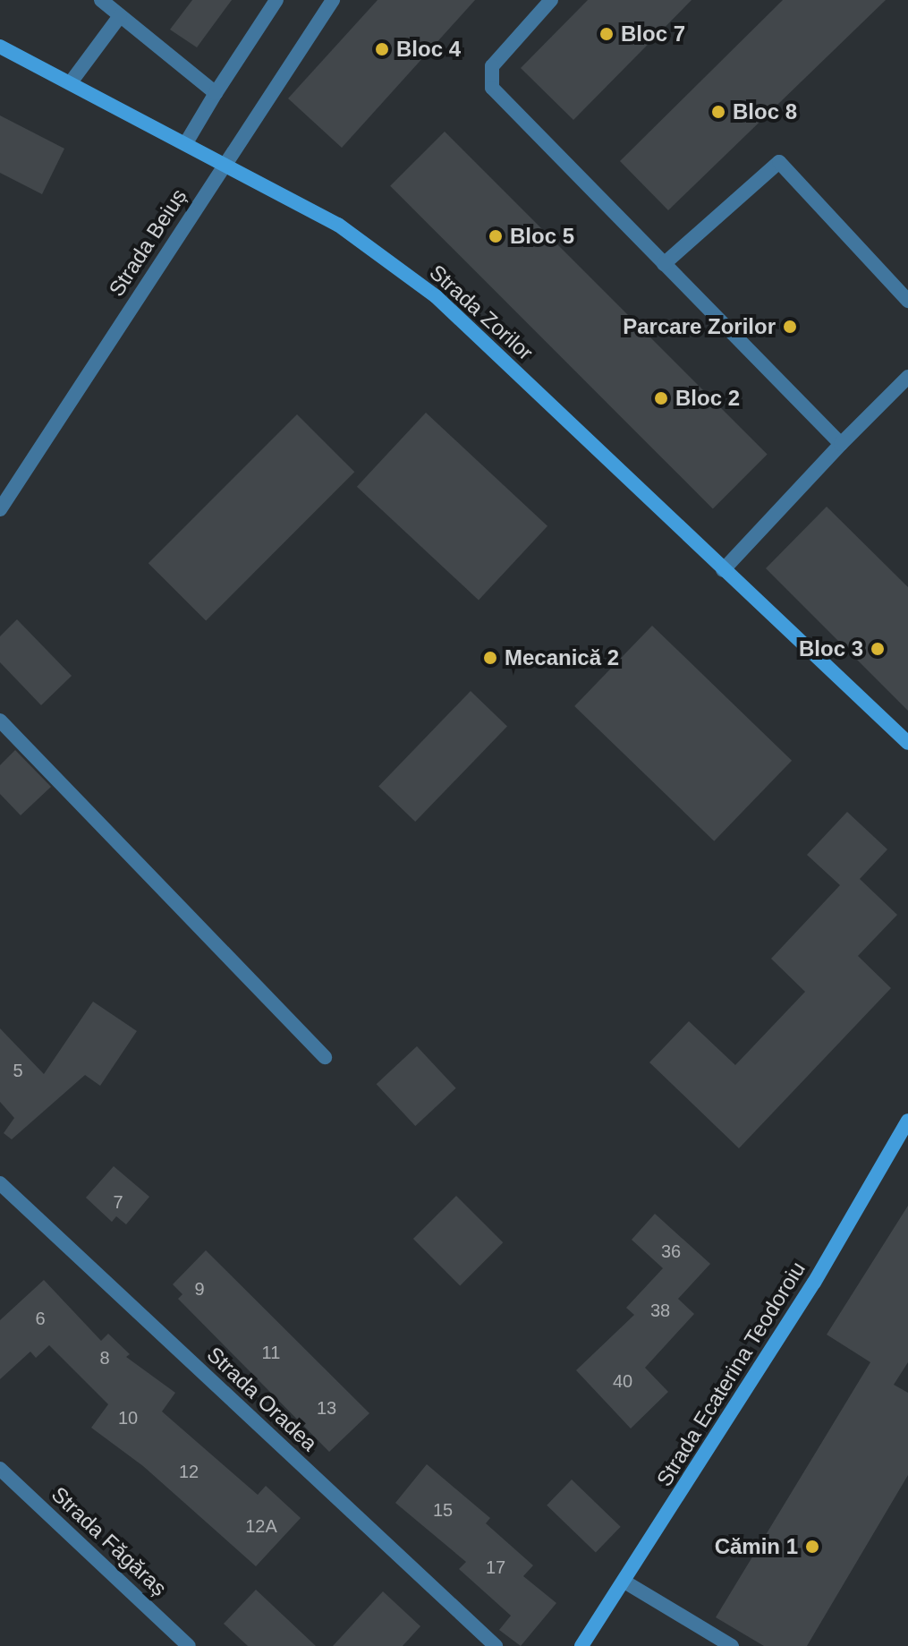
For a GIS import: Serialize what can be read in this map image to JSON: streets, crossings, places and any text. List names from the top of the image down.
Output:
{
  "streets": {
    "street": [
      "Strada Beiuș",
      "Strada Zorilor",
      "Strada Ecaterina Teodoroiu",
      "Strada Oradea",
      "Strada Făgăraș"
    ]
  },
  "crossings": [
    ["Strada Beiuș", "Strada Zorilor"]
  ],
  "places": [
    "Bloc 7",
    "Bloc 4",
    "Bloc 8",
    "Bloc 5",
    "Parcare Zorilor",
    "Bloc 2",
    "Bloc 3",
    "Mecanică 2",
    "Cămin 1"
  ],
  "house_numbers": [
    "5",
    "7",
    "36",
    "9",
    "38",
    "6",
    "11",
    "8",
    "40",
    "13",
    "10",
    "12",
    "15",
    "12A",
    "17"
  ]
}
